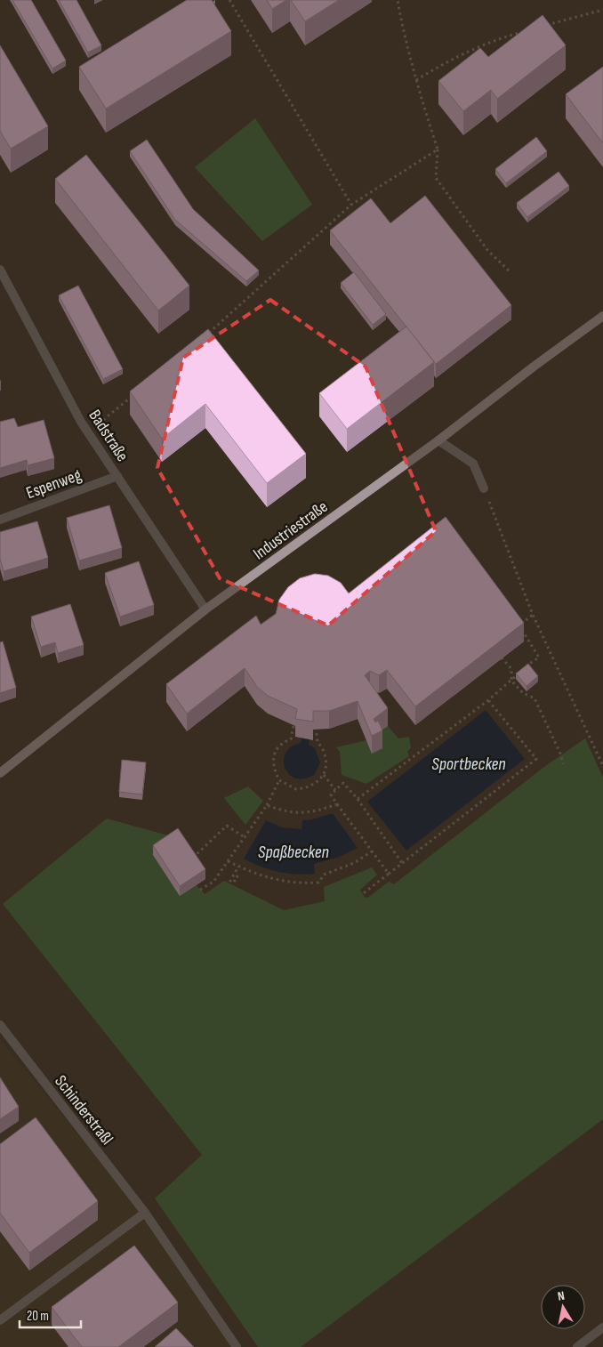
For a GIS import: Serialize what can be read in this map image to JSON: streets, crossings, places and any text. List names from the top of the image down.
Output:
{
  "streets": {
    "street": [
      "Badstraße",
      "Espenweg",
      "Industriestraße",
      "Schinderstraßl"
    ]
  },
  "crossings": [
    ["Badstraße", "Espenweg"],
    ["Badstraße", "Industriestraße"]
  ],
  "water": ["Sportbecken", "Spaßbecken"],
  "scale_bar": "20 m",
  "north": "top"
}
